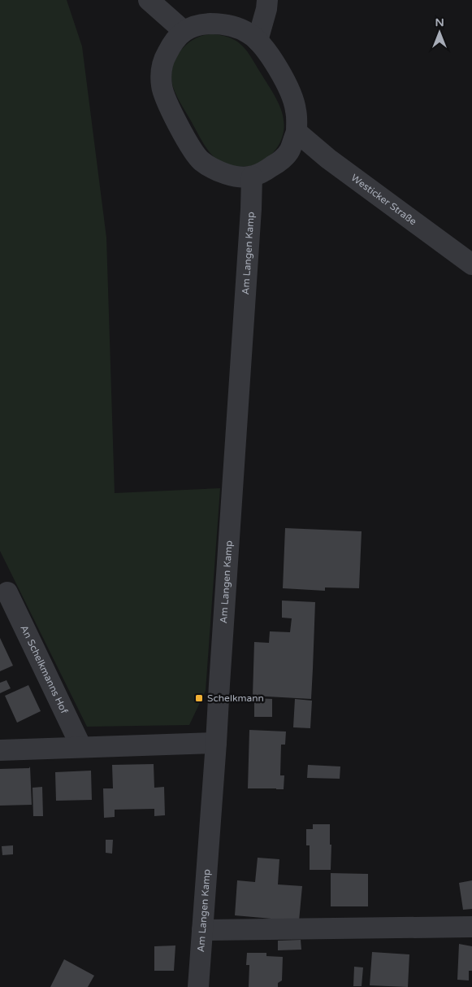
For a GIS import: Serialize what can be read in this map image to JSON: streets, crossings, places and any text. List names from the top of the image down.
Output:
{
  "streets": {
    "street": ["Westicker Straße", "Am Langen Kamp", "An Schelkmanns Hof"]
  },
  "crossings": [
    ["Westicker Straße", "Am Langen Kamp"]
  ],
  "places": {
    "transit": ["Schelkmann"]
  },
  "north": "top"
}
